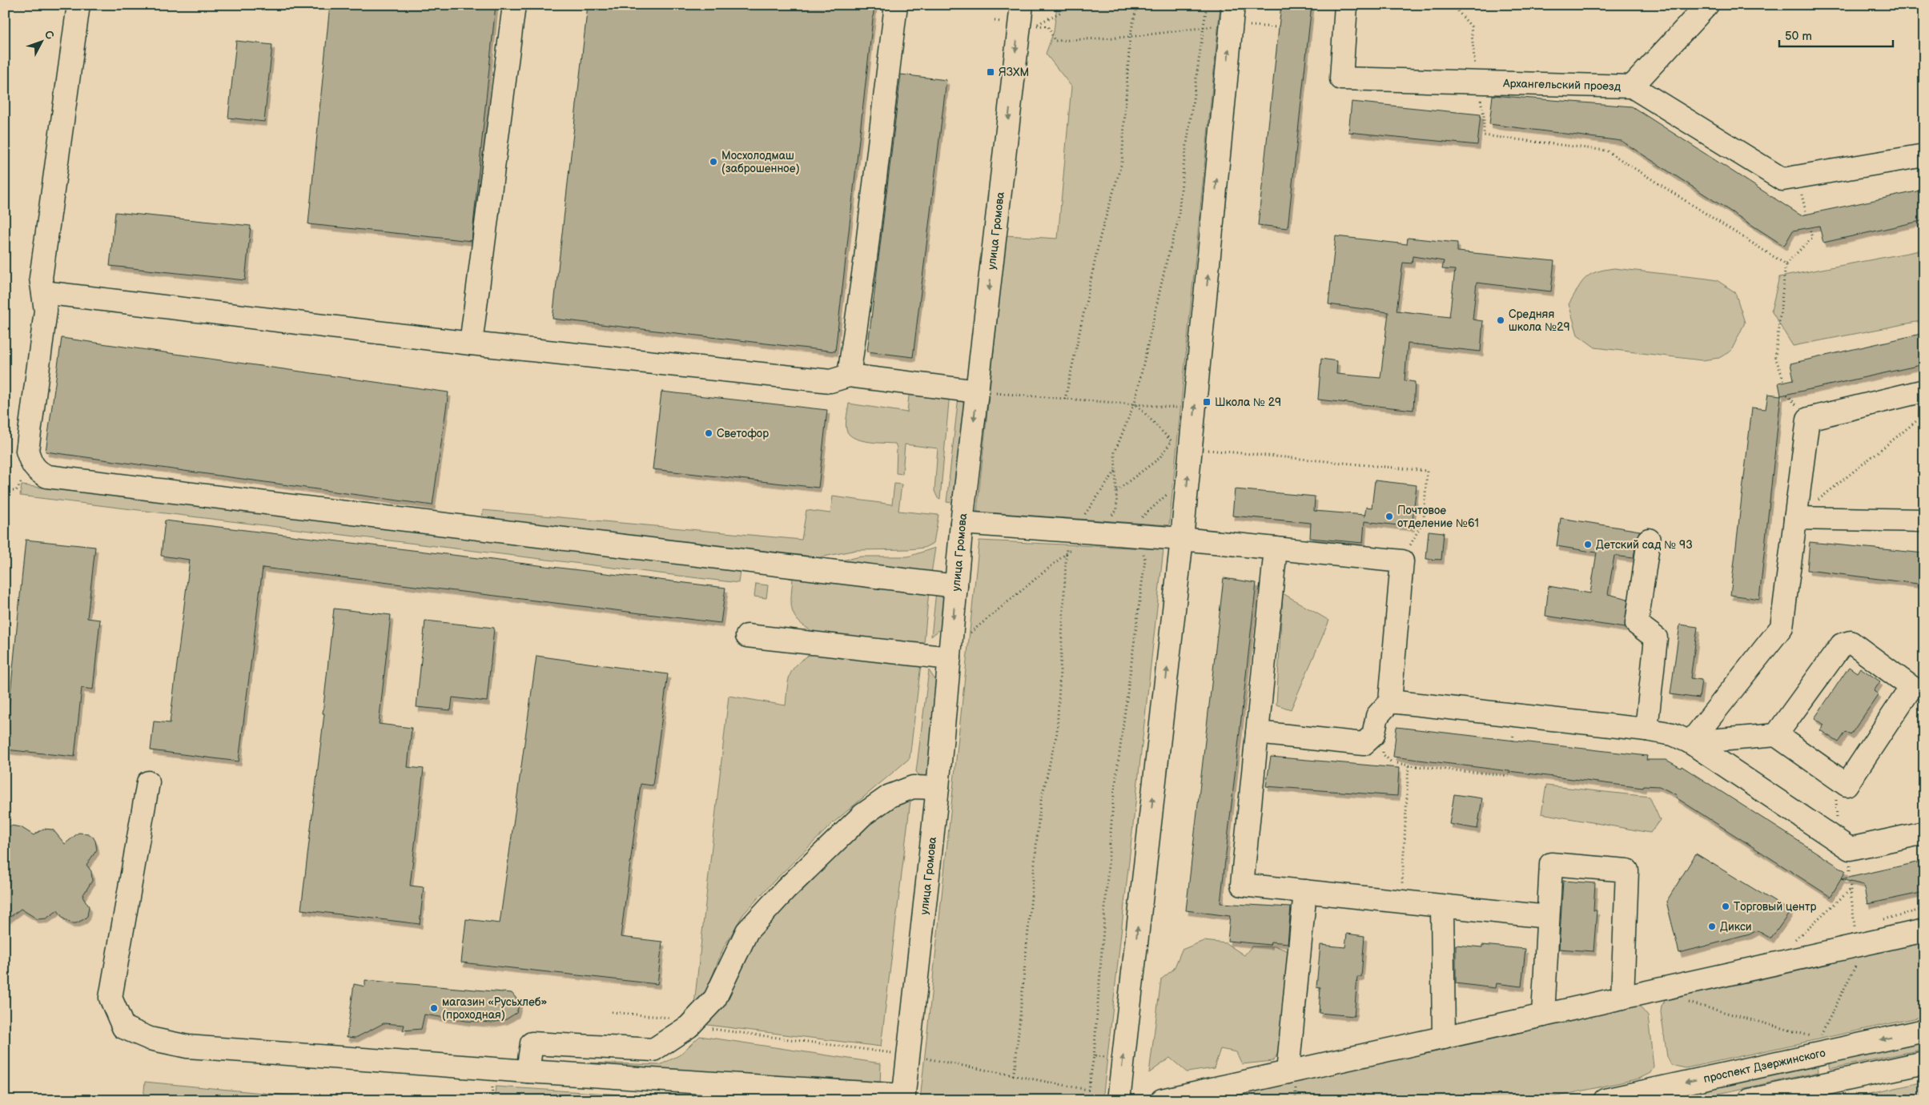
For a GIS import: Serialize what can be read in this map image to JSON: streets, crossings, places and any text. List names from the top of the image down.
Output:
{
  "streets": {
    "street": ["Архангельский проезд", "улица Громова", "проспект Дзержинского"]
  },
  "places": {
    "transit": ["ЯЗХМ", "Школа № 29"],
    "other": [
      "Мосхолодмаш (заброшенное)",
      "Средняя школа №29",
      "Светофор",
      "Почтовое отделение №61",
      "Детский сад № 93",
      "Торговый центр",
      "Дикси",
      "магазин «Русьхлеб» (проходная)"
    ]
  },
  "scale_bar": "50 m",
  "north": "top right"
}
